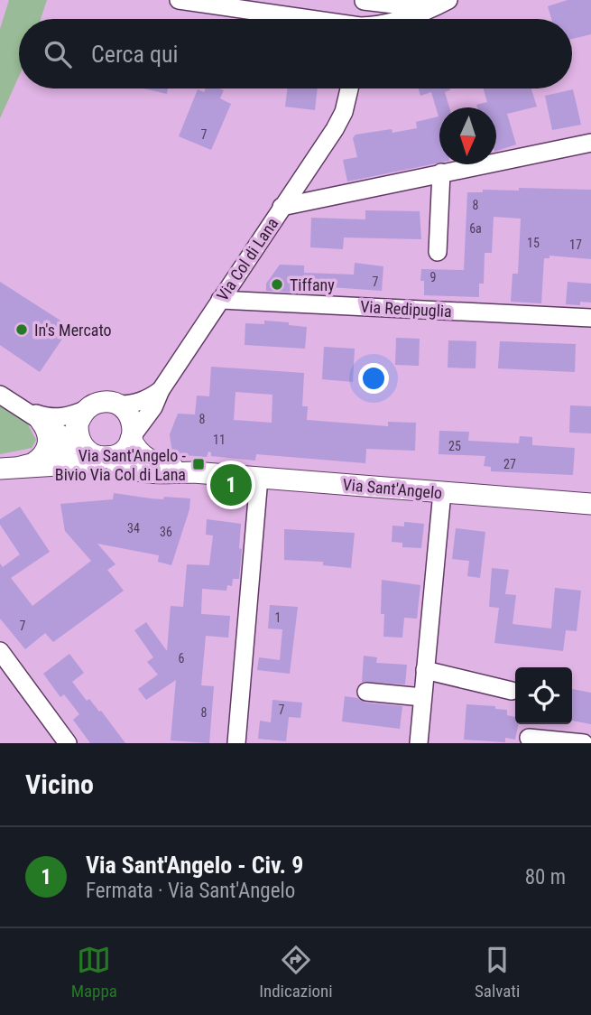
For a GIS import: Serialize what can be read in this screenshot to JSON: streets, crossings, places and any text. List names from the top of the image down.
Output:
{
  "streets": {
    "street": ["Via Col di Lana", "Via Redipuglia", "Via Sant'Angelo"]
  },
  "crossings": [
    ["Via Col di Lana", "Via Redipuglia"],
    ["Via Col di Lana", "Via Sant'Angelo"]
  ],
  "places": {
    "other": ["Tiffany", "In's Mercato"],
    "transit": ["Via Sant'Angelo - Bivio Via Col di Lana"]
  },
  "house_numbers": [
    "7",
    "8",
    "6a",
    "15",
    "17",
    "9",
    "7",
    "8",
    "11",
    "25",
    "27",
    "34",
    "36",
    "1",
    "7",
    "6",
    "7",
    "8"
  ],
  "north": "bottom",
  "page": {
    "search": "Cerca qui",
    "pins": "1",
    "heading": "Vicino",
    "list": [
      {
        "mark": "1",
        "name": "Via Sant'Angelo - Civ. 9",
        "note": "Fermata · Via Sant'Angelo",
        "value": "80 m"
      }
    ],
    "nav": ["Mappa", "Indicazioni", "Salvati"]
  }
}
